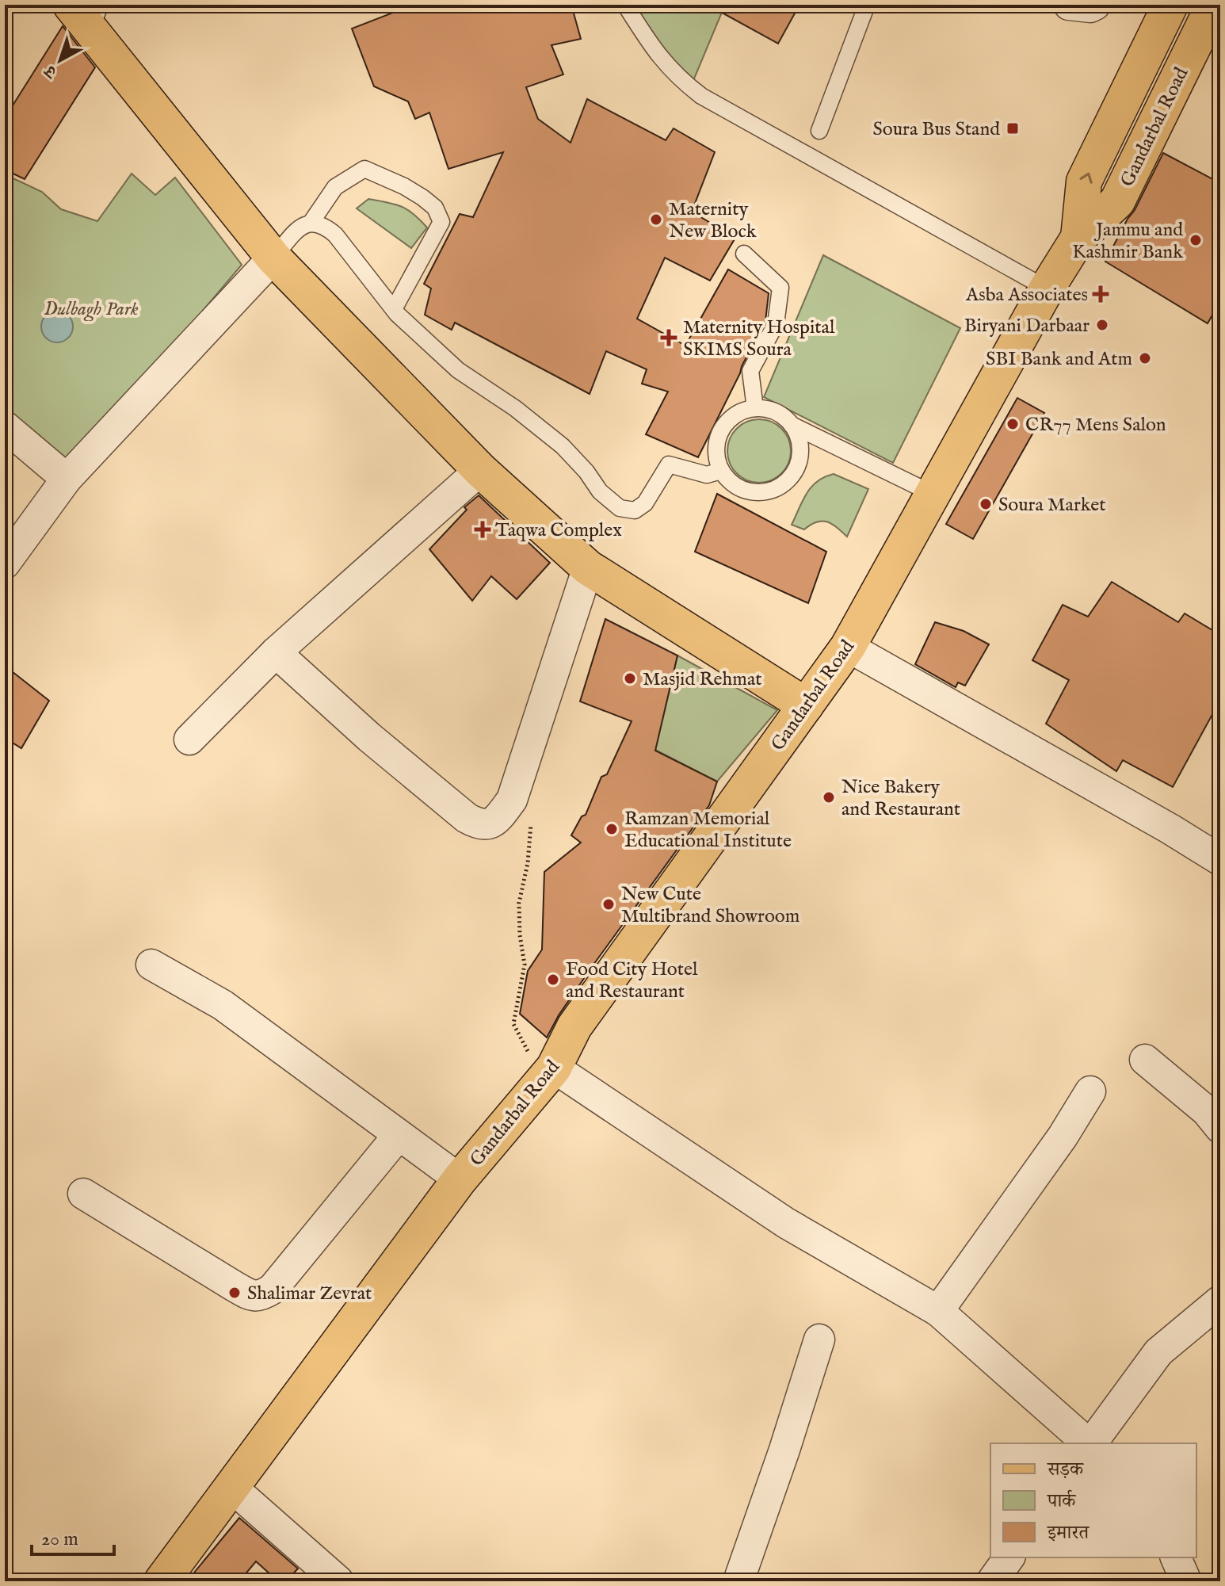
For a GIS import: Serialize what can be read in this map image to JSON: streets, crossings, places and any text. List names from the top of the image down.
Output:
{
  "streets": {
    "main road": ["Gandarbal Road"]
  },
  "parks": ["Dulbagh Park"],
  "places": {
    "transit": ["Soura Bus Stand"],
    "other": [
      "Maternity New Block",
      "Jammu and Kashmir Bank",
      "Biryani Darbaar",
      "SBI Bank and Atm",
      "CR77 Mens Salon",
      "Soura Market",
      "Masjid Rehmat",
      "Nice Bakery and Restaurant",
      "Ramzan Memorial Educational Institute",
      "New Cute Multibrand Showroom",
      "Food City Hotel and Restaurant",
      "Shalimar Zevrat"
    ],
    "health": ["Asba Associates", "Maternity Hospital SKIMS Soura", "Taqwa Complex"]
  },
  "legend": ["सड़क", "पार्क", "इमारत"],
  "scale_bar": "20 m",
  "north": "bottom left"
}
